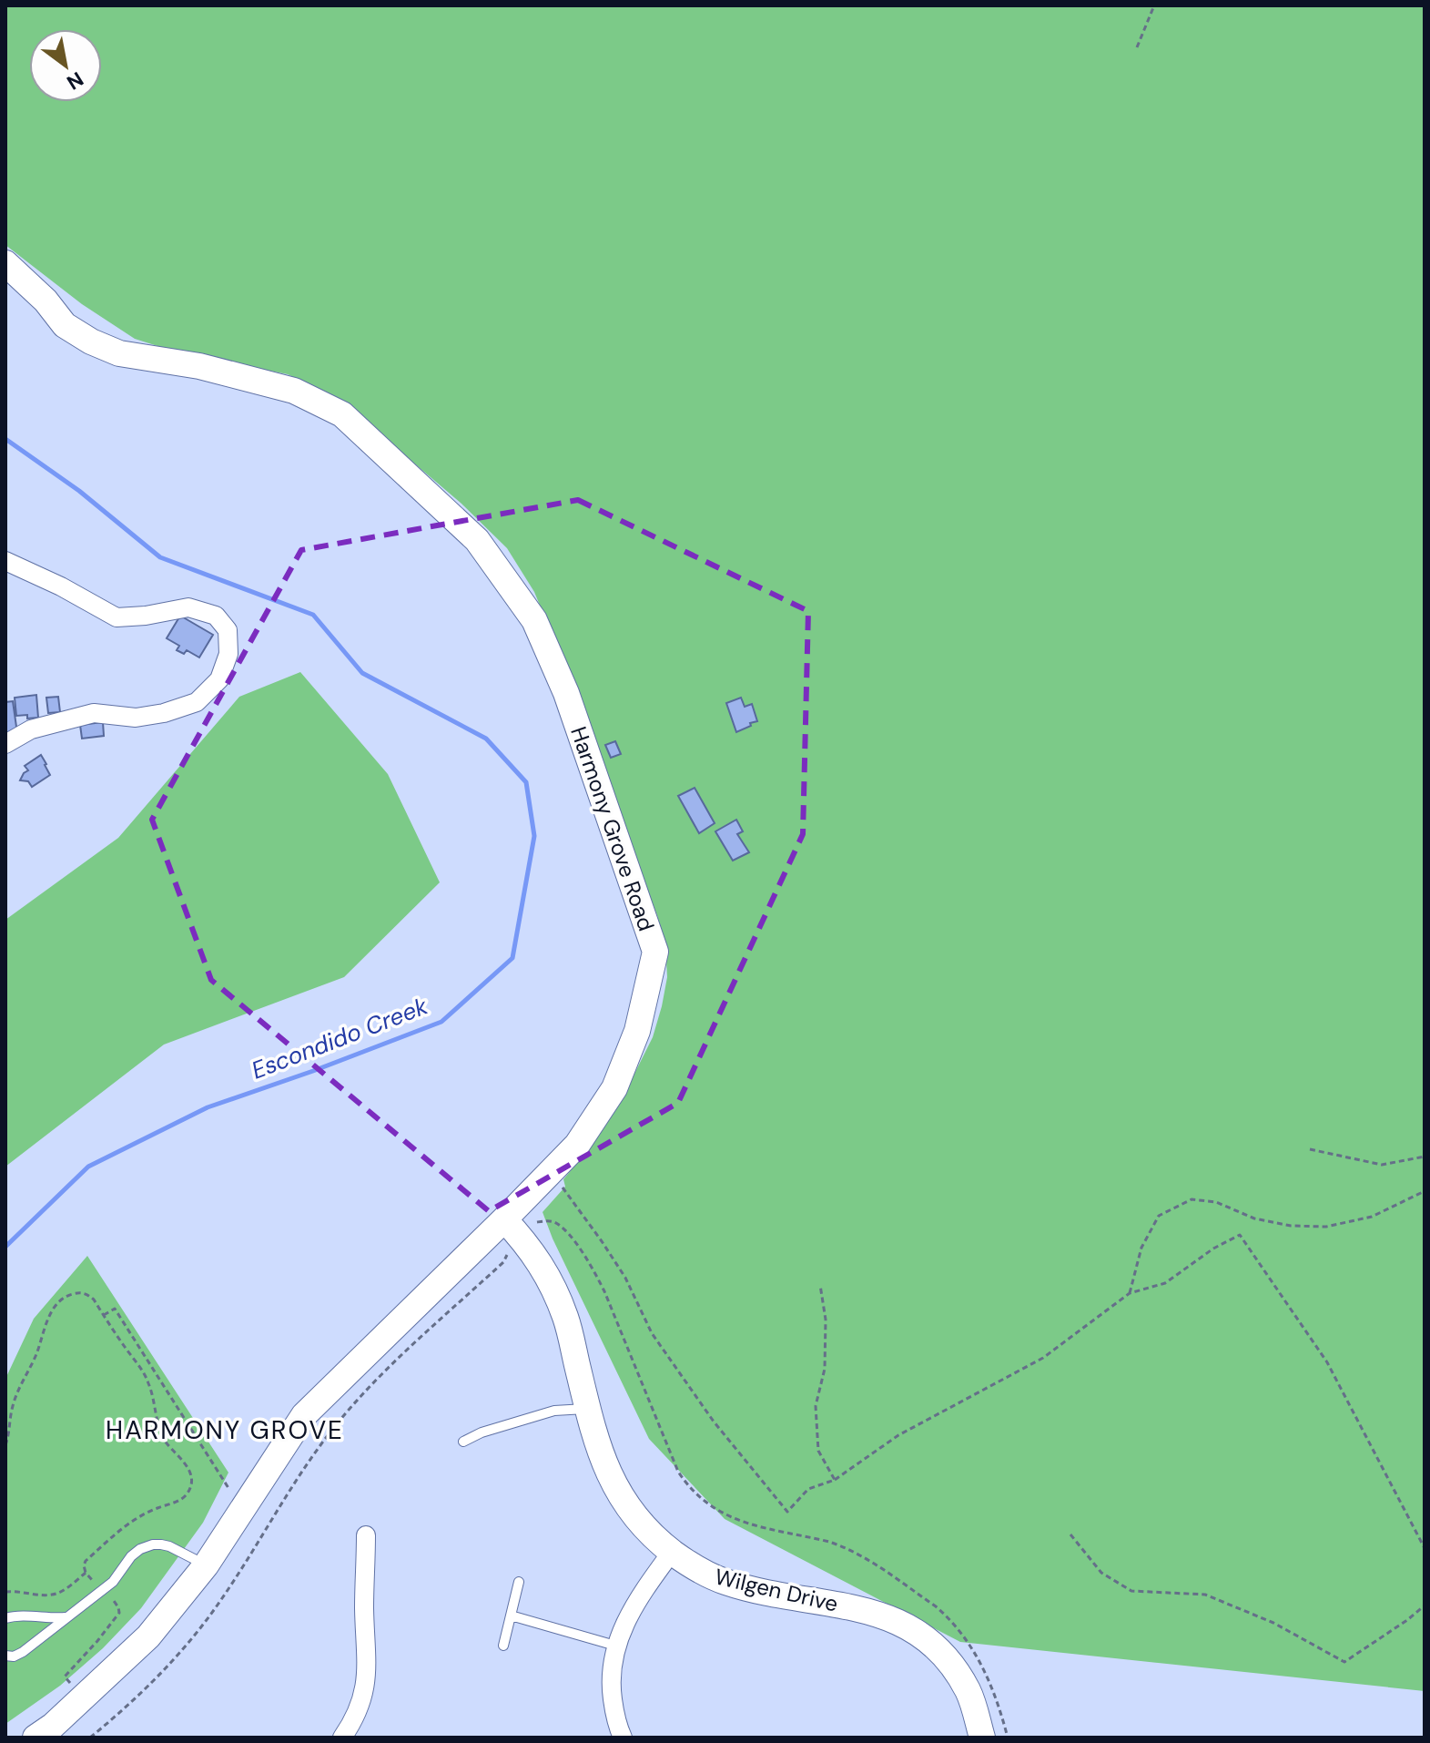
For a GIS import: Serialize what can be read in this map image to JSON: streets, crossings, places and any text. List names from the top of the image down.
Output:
{
  "streets": {
    "main road": ["Harmony Grove Road", "Wilgen Drive"]
  },
  "crossings": [
    ["Harmony Grove Road", "Wilgen Drive"]
  ],
  "districts": ["HARMONY GROVE"],
  "water": ["Escondido Creek"],
  "north": "bottom right"
}
